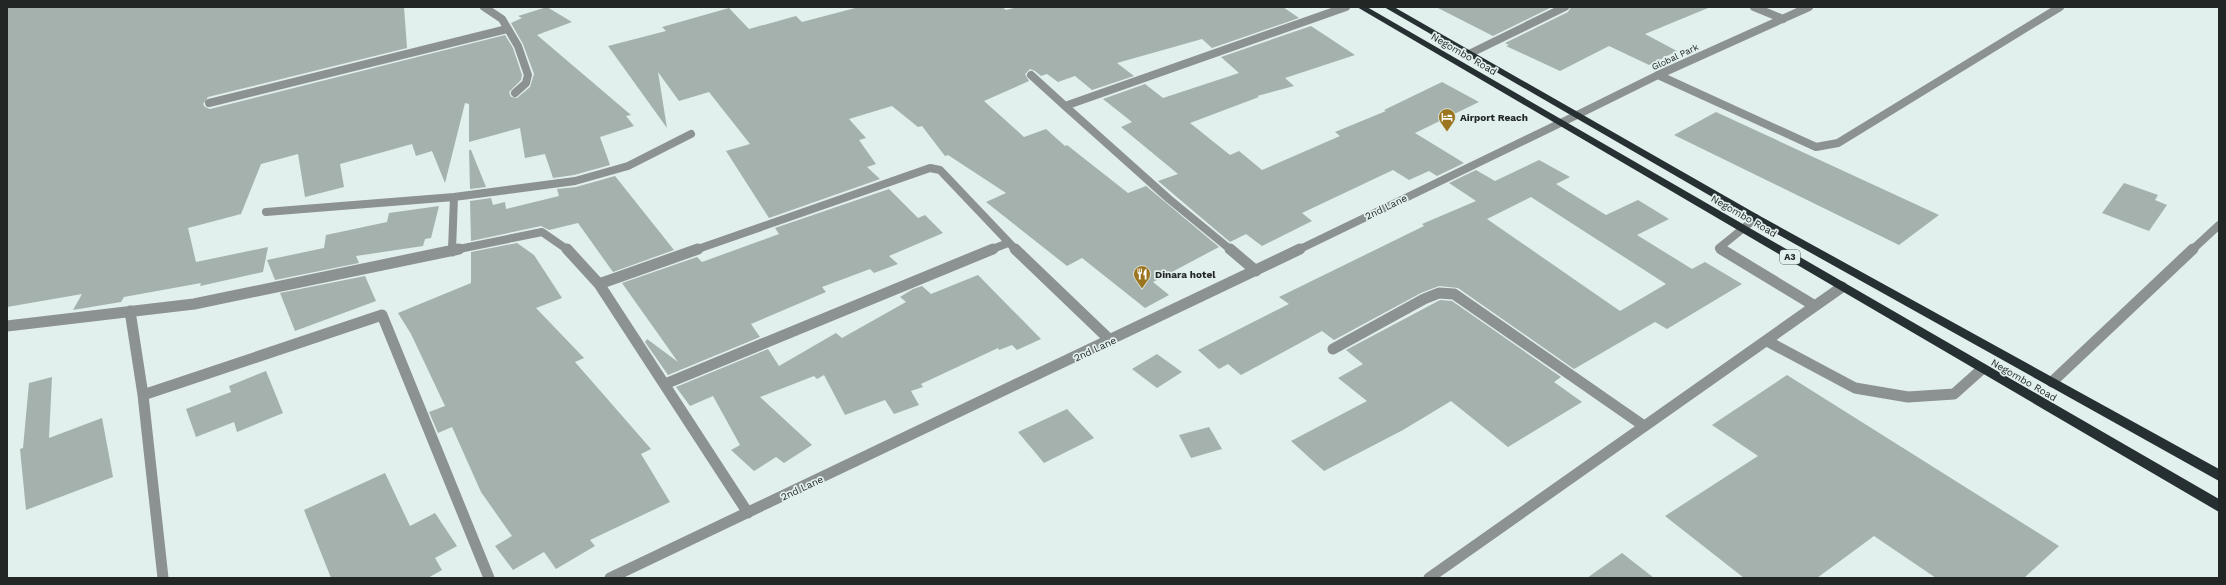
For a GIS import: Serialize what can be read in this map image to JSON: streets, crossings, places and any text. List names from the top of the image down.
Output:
{
  "streets": {
    "highway": ["Negombo Road", "A3"],
    "street": ["Global Park", "2nd Lane"]
  },
  "crossings": [
    ["Negombo Road", "Global Park"],
    ["Negombo Road", "2nd Lane"],
    ["Global Park", "2nd Lane"]
  ],
  "places": {
    "hotel": ["Airport Reach"],
    "restaurant": ["Dinara hotel"]
  }
}
